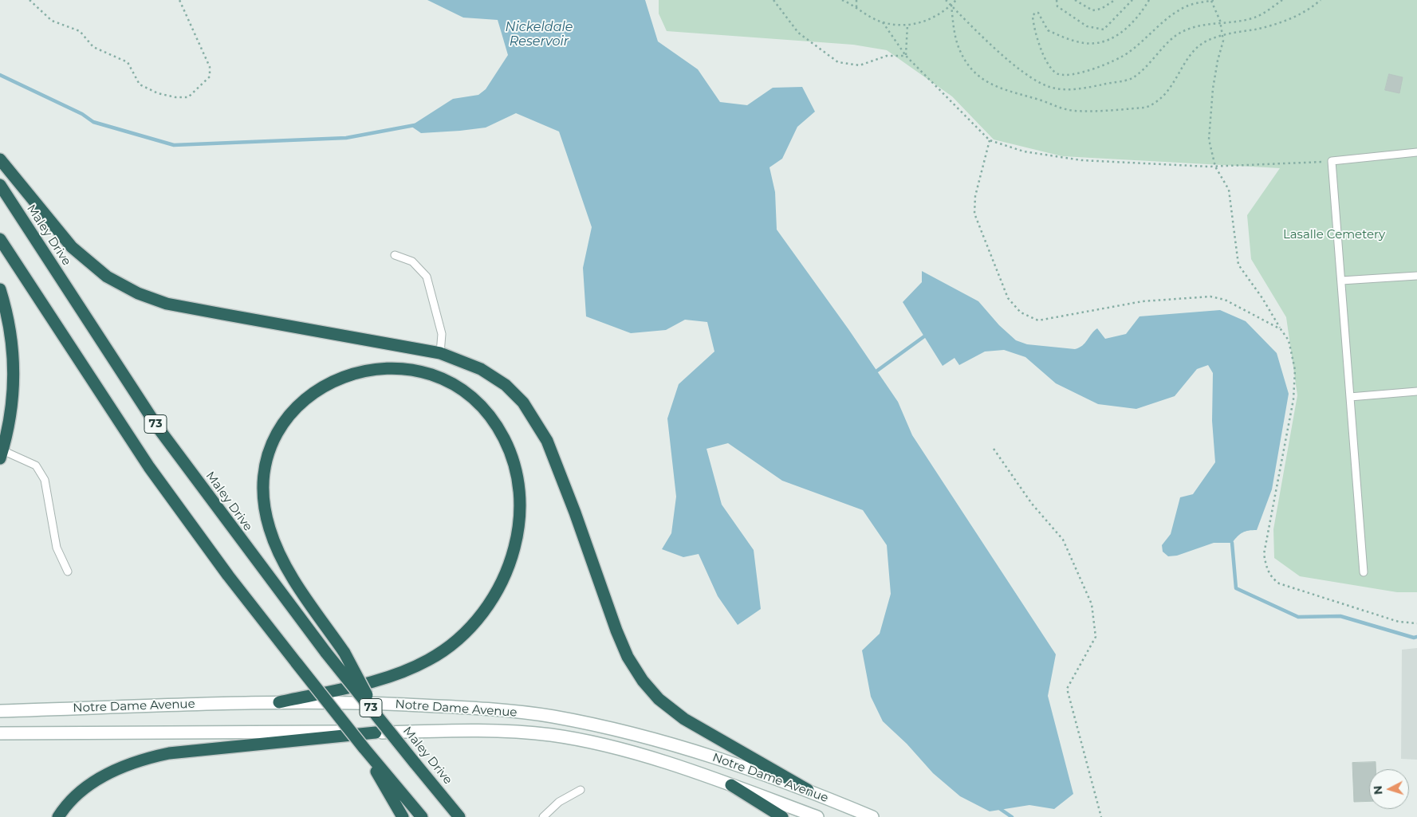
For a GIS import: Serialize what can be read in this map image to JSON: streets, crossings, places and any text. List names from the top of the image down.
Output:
{
  "streets": {
    "highway": ["Maley Drive", "73"],
    "main road": ["Notre Dame Avenue"]
  },
  "water": ["Nickeldale Reservoir"],
  "parks": ["Lasalle Cemetery"],
  "north": "left"
}
